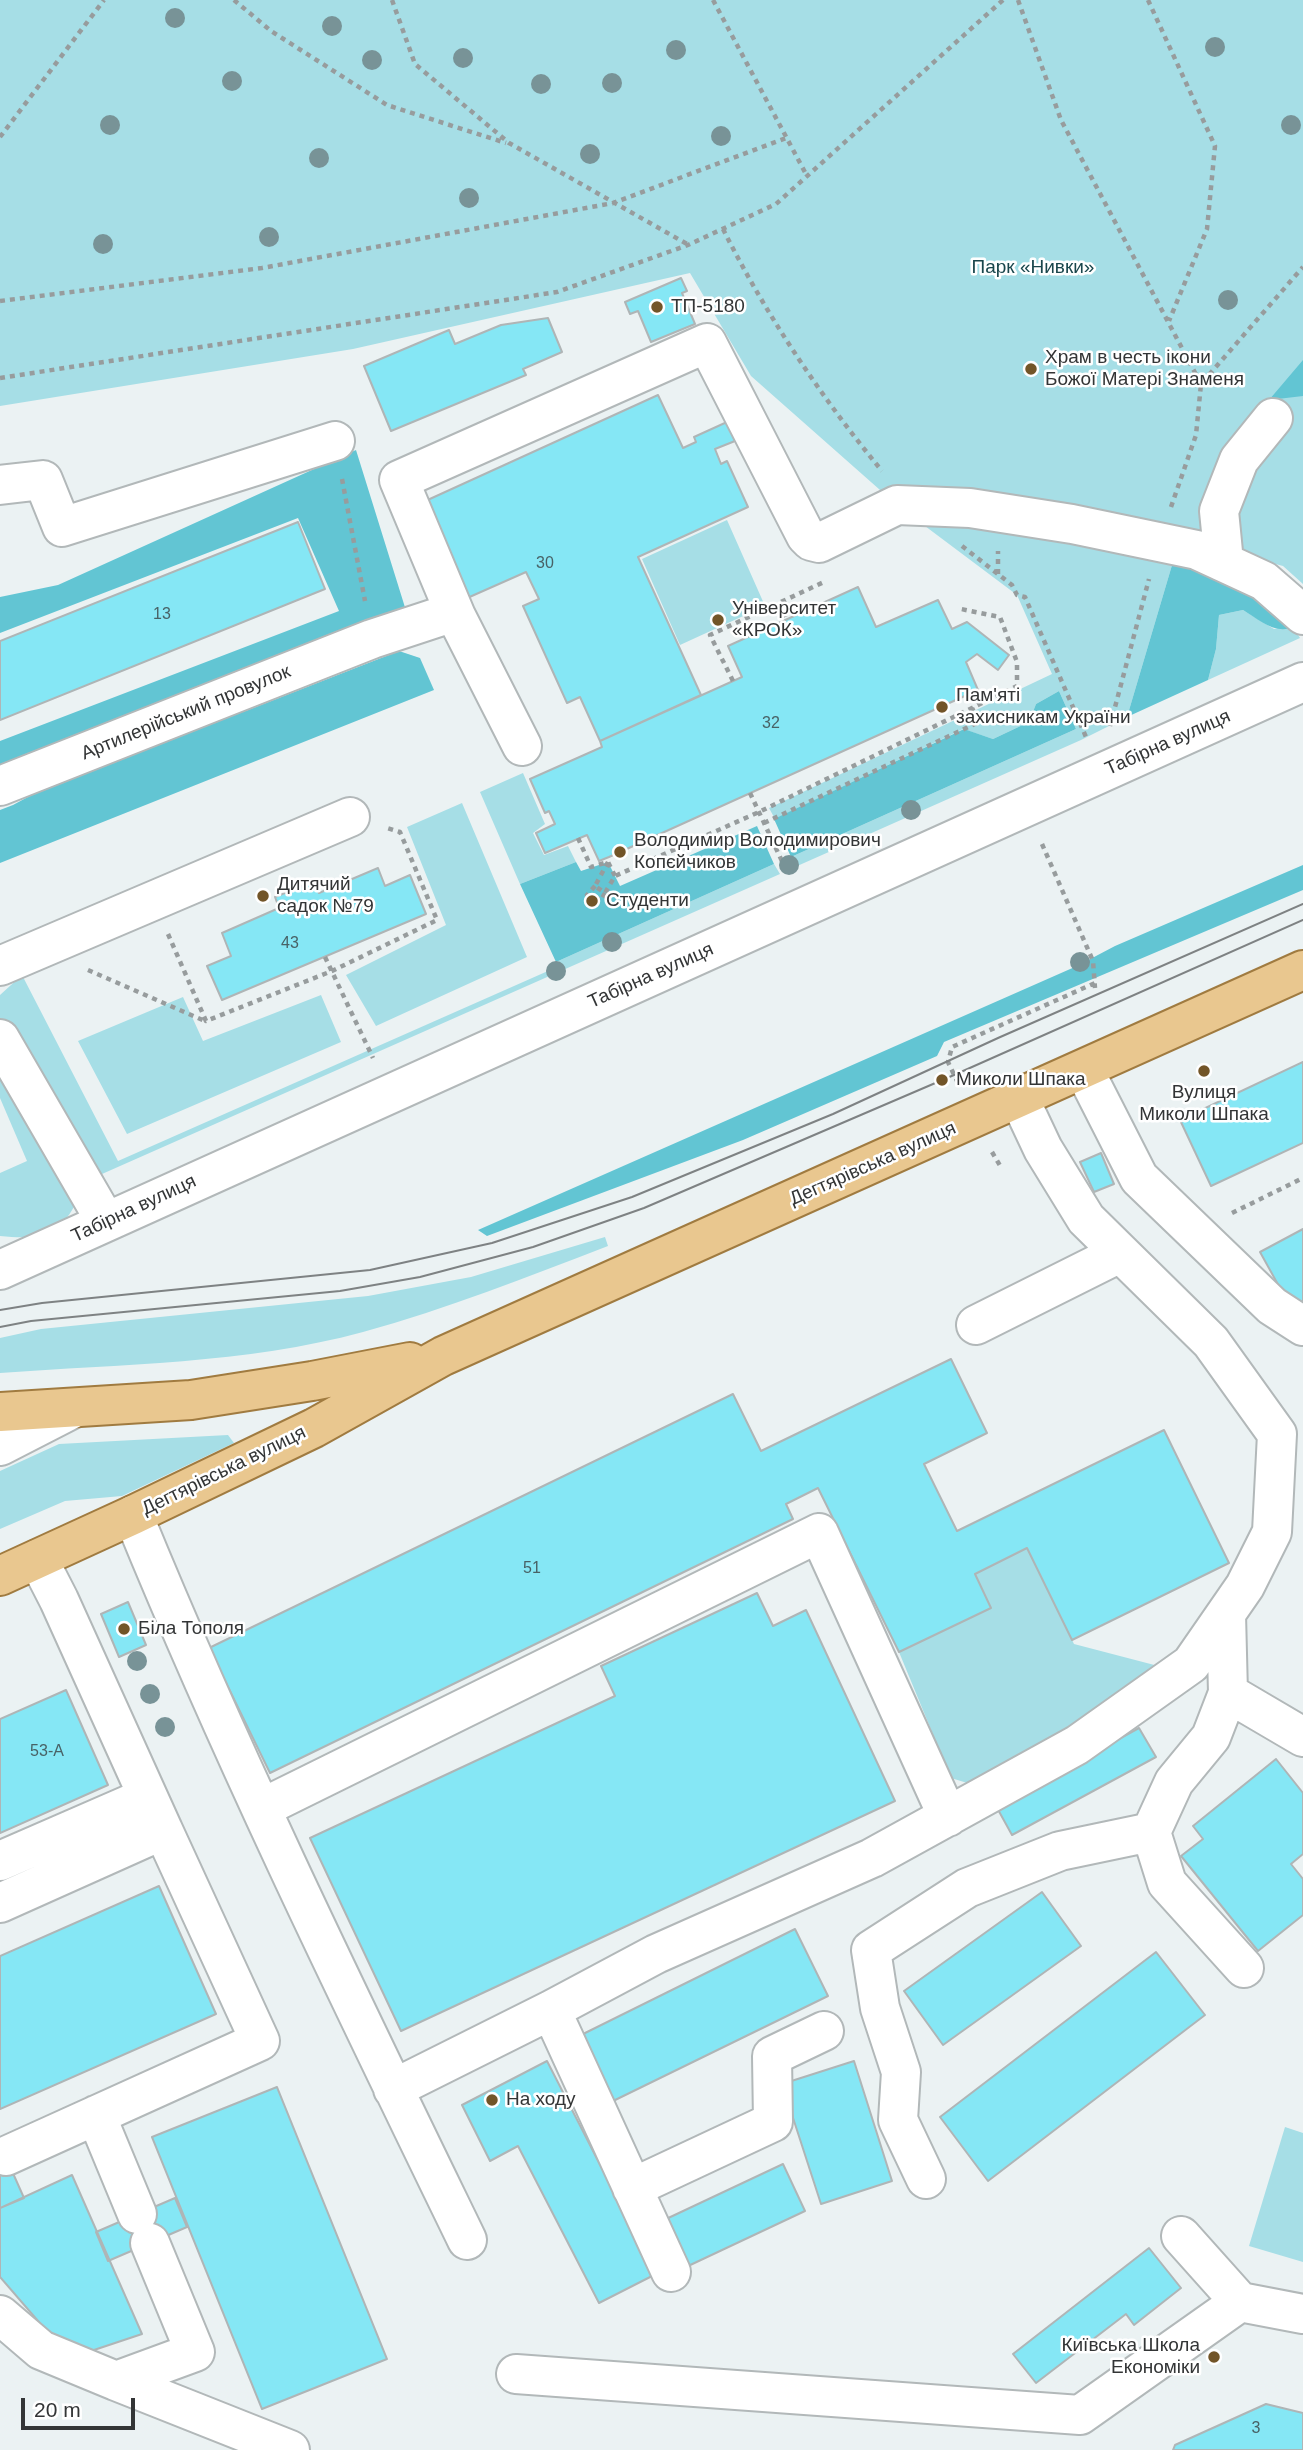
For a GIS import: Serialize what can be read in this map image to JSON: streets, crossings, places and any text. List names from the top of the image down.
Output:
{
  "streets": {
    "main road": ["Дегтярівська вулиця"],
    "street": ["Артилерійський провулок", "Табірна вулиця"]
  },
  "parks": ["Парк «Нивки»"],
  "places": [
    "ТП-5180",
    "Храм в честь ікони Божої Матері Знаменя",
    "Університет «КРОК»",
    "Пам'яті захисникам України",
    "Володимир Володимирович Копєйчиков",
    "Дитячий садок №79",
    "Студенти",
    "Вулиця Миколи Шпака",
    "Миколи Шпака",
    "Біла Тополя",
    "На ходу",
    "Київська Школа Економіки"
  ],
  "house_numbers": [
    "30",
    "13",
    "32",
    "43",
    "51",
    "53-А",
    "3"
  ],
  "scale_bar": "20 m"
}
